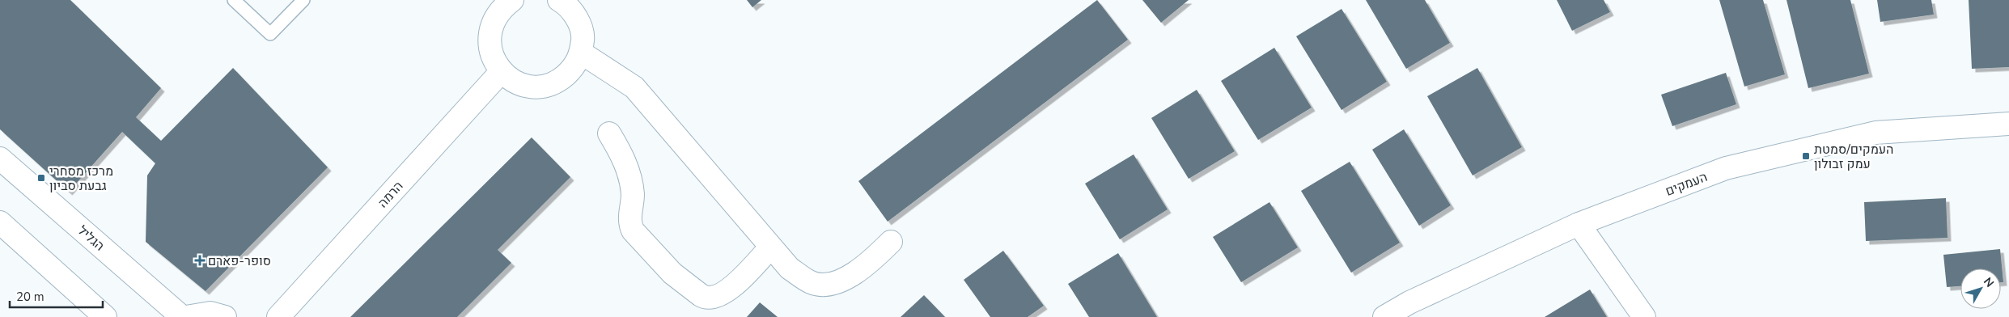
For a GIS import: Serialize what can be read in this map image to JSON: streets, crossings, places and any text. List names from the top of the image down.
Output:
{
  "streets": {
    "street": ["העמקים", "הרמה", "הגליל"]
  },
  "places": {
    "transit": ["העמקים/סמטת עמק זבולון", "מרכז מסחרי גבעת סביון"],
    "health": ["סופר-פארם"]
  },
  "scale_bar": "20 m",
  "north": "top right"
}
